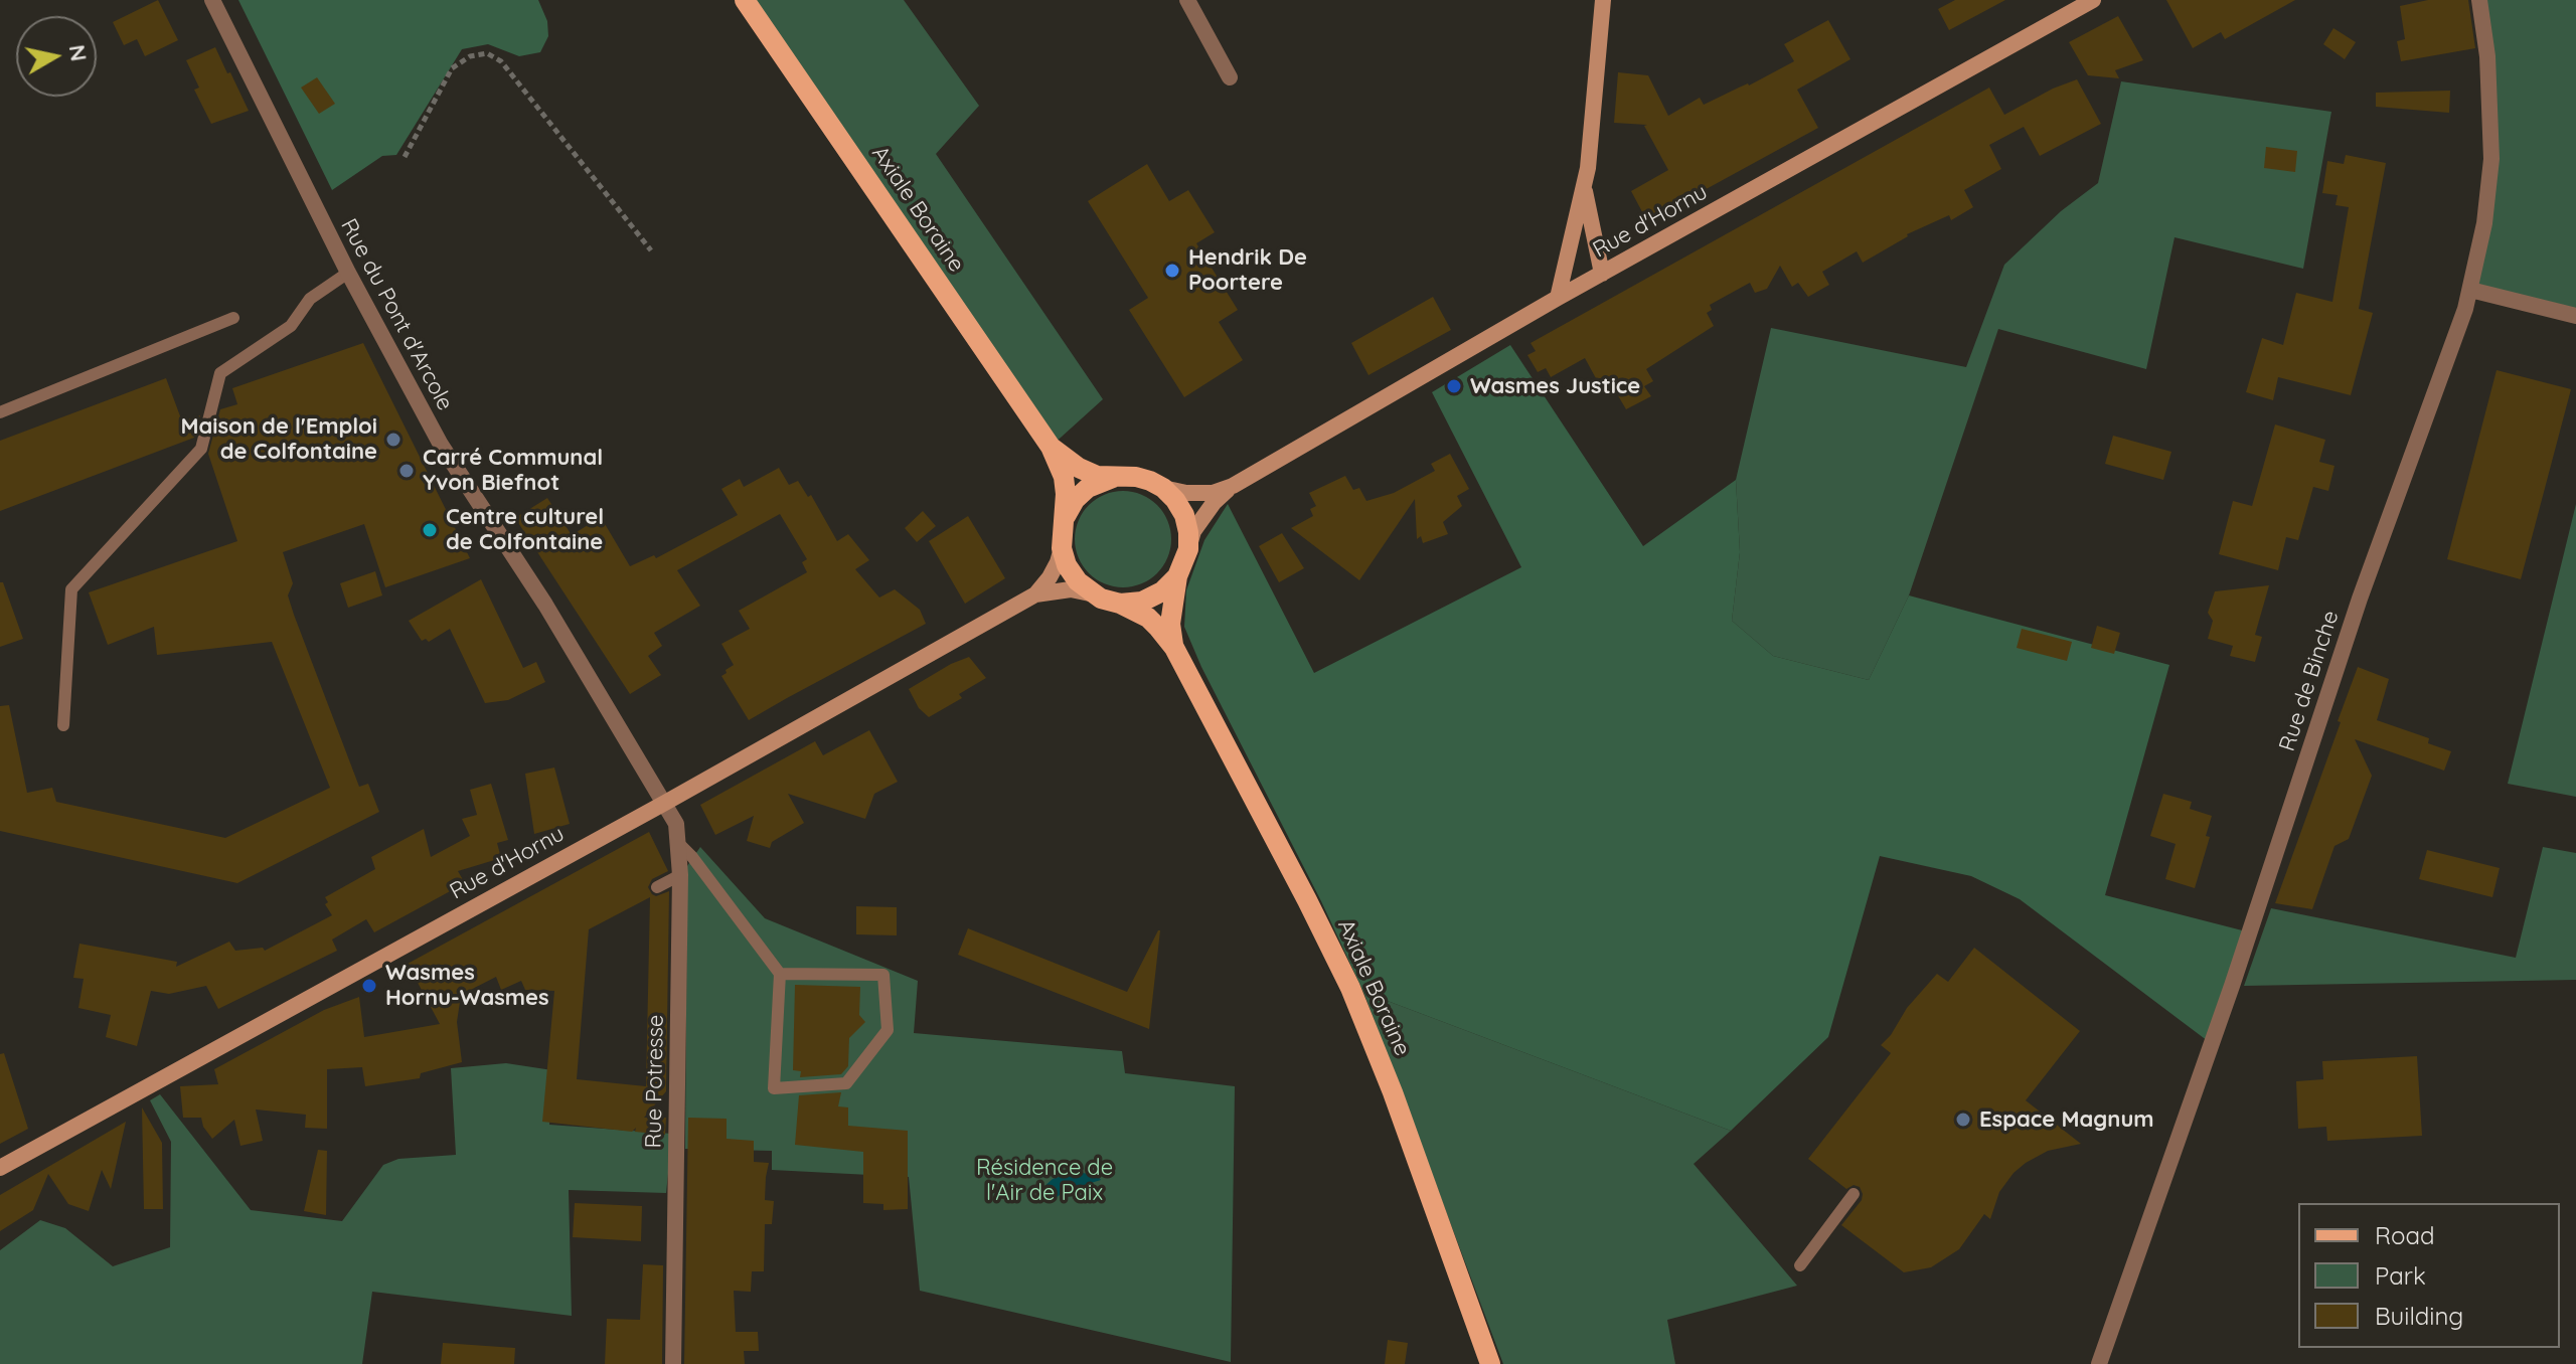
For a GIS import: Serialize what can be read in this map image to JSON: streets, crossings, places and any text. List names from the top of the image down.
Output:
{
  "streets": {
    "main road": ["Axiale Boraine"],
    "street": [
      "Rue d'Hornu",
      "Rue du Pont d'Arcole",
      "Rue de Binche",
      "Rue Potresse"
    ]
  },
  "crossings": [
    ["Rue d'Hornu", "Rue du Pont d'Arcole"],
    ["Rue d'Hornu", "Rue Potresse"],
    ["Rue du Pont d'Arcole", "Rue Potresse"]
  ],
  "parks": ["Résidence de l'Air de Paix"],
  "places": [
    "Hendrik De Poortere",
    "Wasmes Justice",
    "Maison de l'Emploi de Colfontaine",
    "Carré Communal Yvon Biefnot",
    "Centre culturel de Colfontaine",
    "Wasmes Hornu-Wasmes",
    "Espace Magnum"
  ],
  "legend": ["Road", "Park", "Building"],
  "north": "right"
}
